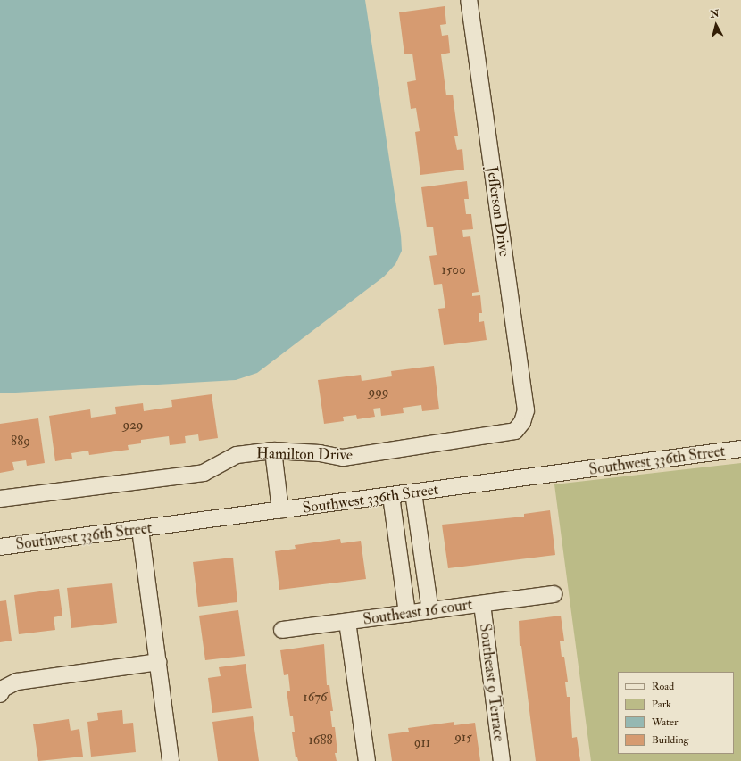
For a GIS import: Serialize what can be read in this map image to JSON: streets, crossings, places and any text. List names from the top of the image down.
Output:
{
  "streets": {
    "street": [
      "Jefferson Drive",
      "Hamilton Drive",
      "Southwest 336th Street",
      "Southeast 16 court",
      "Southeast 9 Terrace"
    ]
  },
  "crossings": [
    ["Jefferson Drive", "Hamilton Drive"],
    ["Southeast 16 court", "Southeast 9 Terrace"]
  ],
  "house_numbers": [
    "1500",
    "999",
    "929",
    "889",
    "1676",
    "915",
    "1688",
    "911"
  ],
  "legend": [
    "Road",
    "Park",
    "Water",
    "Building"
  ],
  "north": "top"
}
